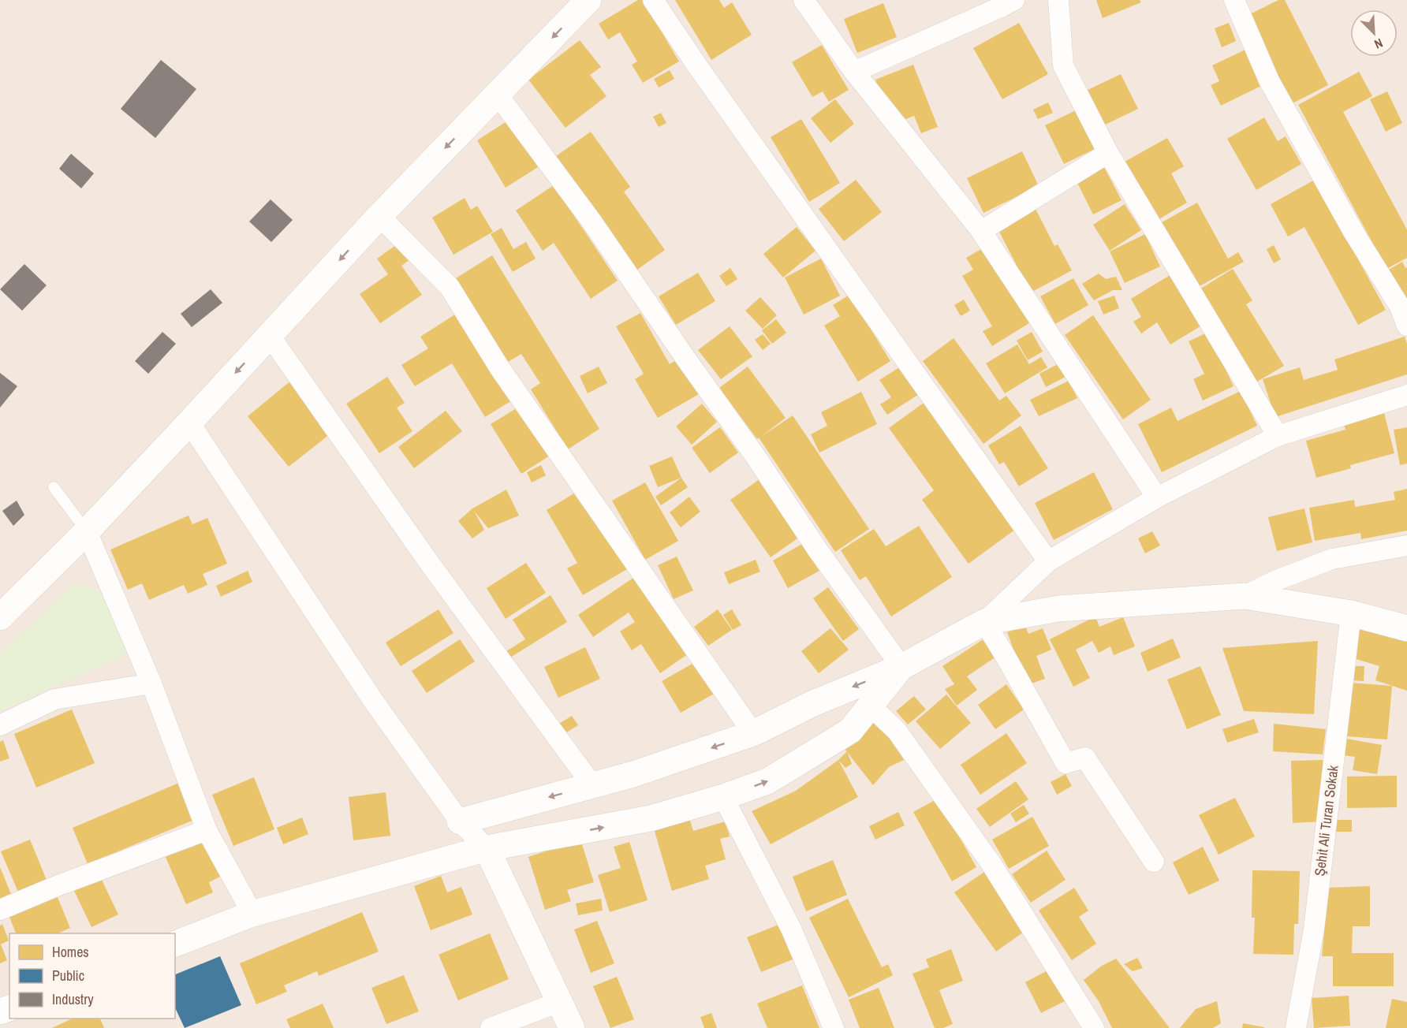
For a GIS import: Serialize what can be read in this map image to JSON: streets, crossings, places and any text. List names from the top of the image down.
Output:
{
  "streets": {
    "street": ["Şehit Ali Turan Sokak"]
  },
  "legend": ["Homes", "Public", "Industry"],
  "north": "bottom right"
}
